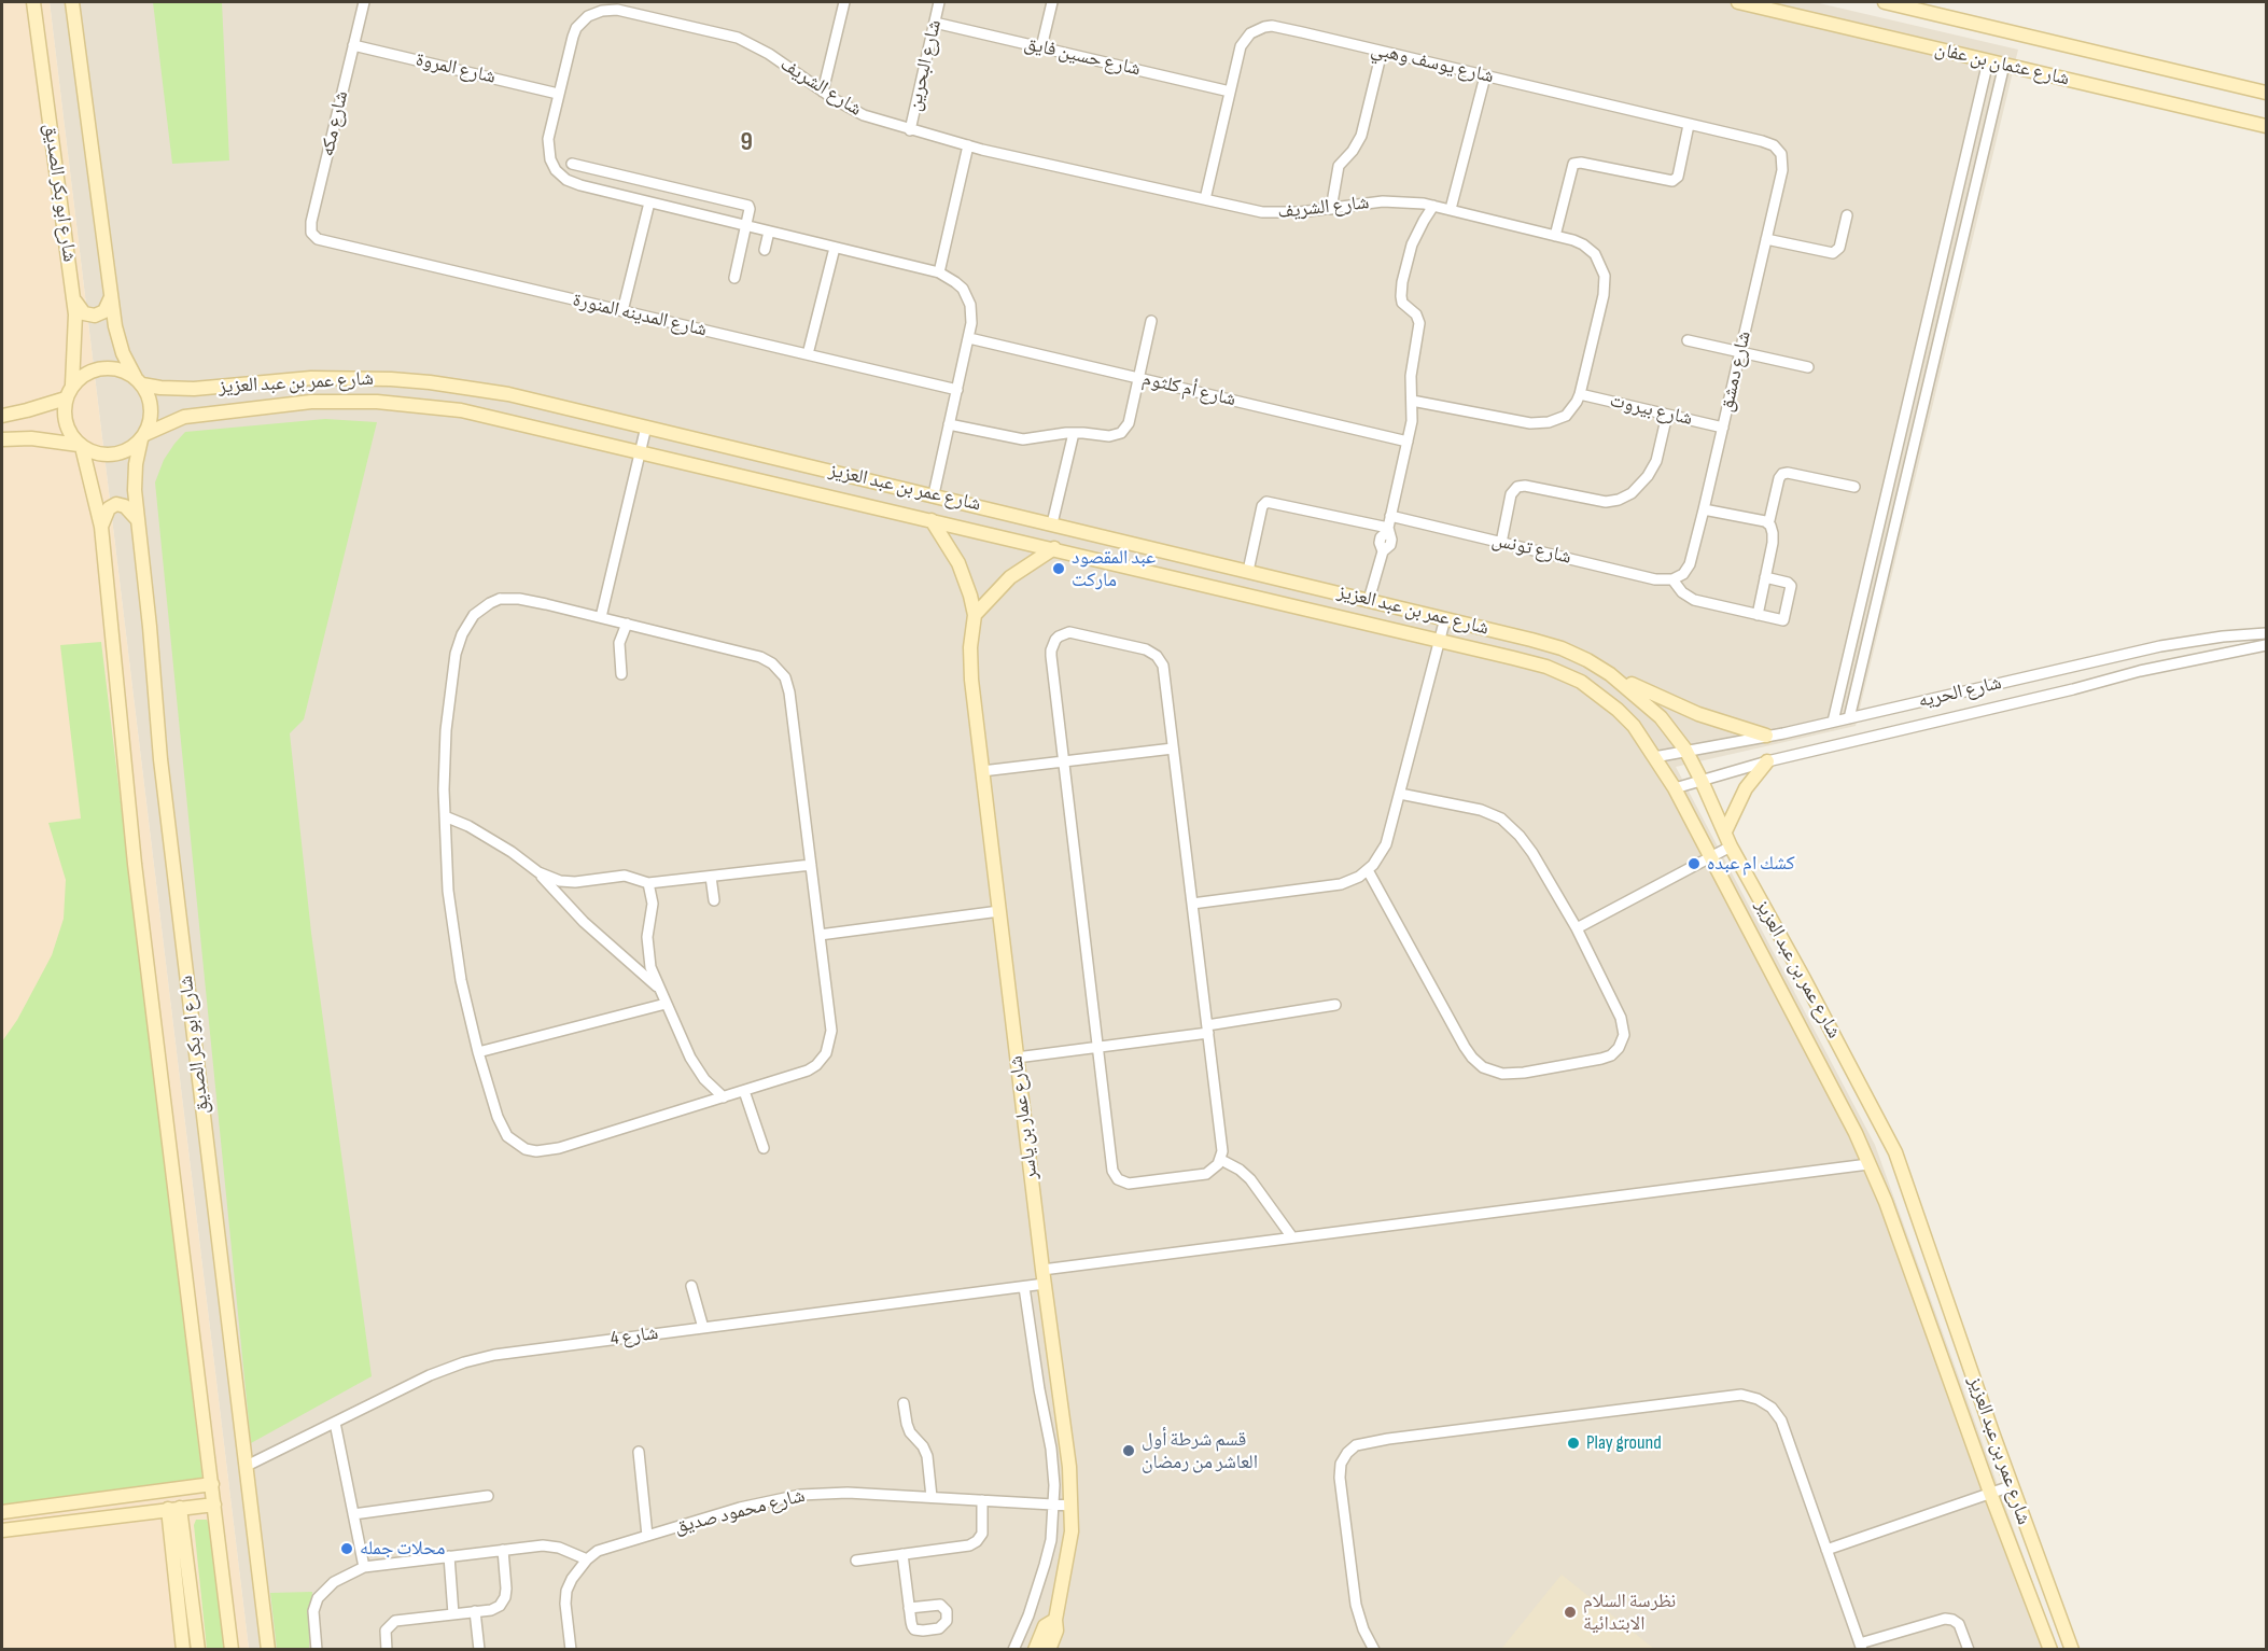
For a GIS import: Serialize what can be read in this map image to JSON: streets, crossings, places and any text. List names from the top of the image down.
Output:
{
  "streets": {
    "street": [
      "شارع حسين فايق",
      "شارع يوسف وهبي",
      "شارع عثمان بن عفان",
      "شارع البحرين",
      "شارع المروة",
      "شارع الشريف",
      "شارع مكه",
      "شارع ابو بكر الصديق",
      "شارع المدينه المنورة",
      "شارع دمشق",
      "شارع عمر بن عبد العزيز",
      "شارع أم كلثوم",
      "شارع بيروت",
      "شارع تونس",
      "شارع الحريه",
      "شارع عمار بن ياسر",
      "شارع 4",
      "شارع محمود صديق"
    ]
  },
  "crossings": [
    ["شارع حسين فايق", "شارع يوسف وهبي"],
    ["شارع حسين فايق", "شارع البحرين"],
    ["شارع يوسف وهبي", "شارع الشريف"],
    ["شارع يوسف وهبي", "شارع دمشق"],
    ["شارع البحرين", "شارع الشريف"],
    ["شارع المروة", "شارع الشريف"],
    ["شارع المروة", "شارع مكه"],
    ["شارع الشريف", "شارع المدينه المنورة"],
    ["شارع الشريف", "شارع عمر بن عبد العزيز"],
    ["شارع الشريف", "شارع أم كلثوم"],
    ["شارع الشريف", "شارع بيروت"],
    ["شارع مكه", "شارع المدينه المنورة"],
    ["شارع ابو بكر الصديق", "شارع عمر بن عبد العزيز"],
    ["شارع ابو بكر الصديق", "شارع 4"],
    ["شارع دمشق", "شارع بيروت"],
    ["شارع دمشق", "شارع تونس"],
    ["شارع عمر بن عبد العزيز", "شارع الحريه"],
    ["شارع عمر بن عبد العزيز", "شارع عمار بن ياسر"],
    ["شارع عمار بن ياسر", "شارع 4"],
    ["شارع عمار بن ياسر", "شارع محمود صديق"]
  ],
  "districts": ["9"],
  "places": [
    "عبد المقصود ماركت",
    "كشك ام عبده",
    "Play ground",
    "قسم شرطة أول العاشر من رمضان",
    "محلات جمله",
    "نظرسة السلام الابتدائية"
  ]
}
